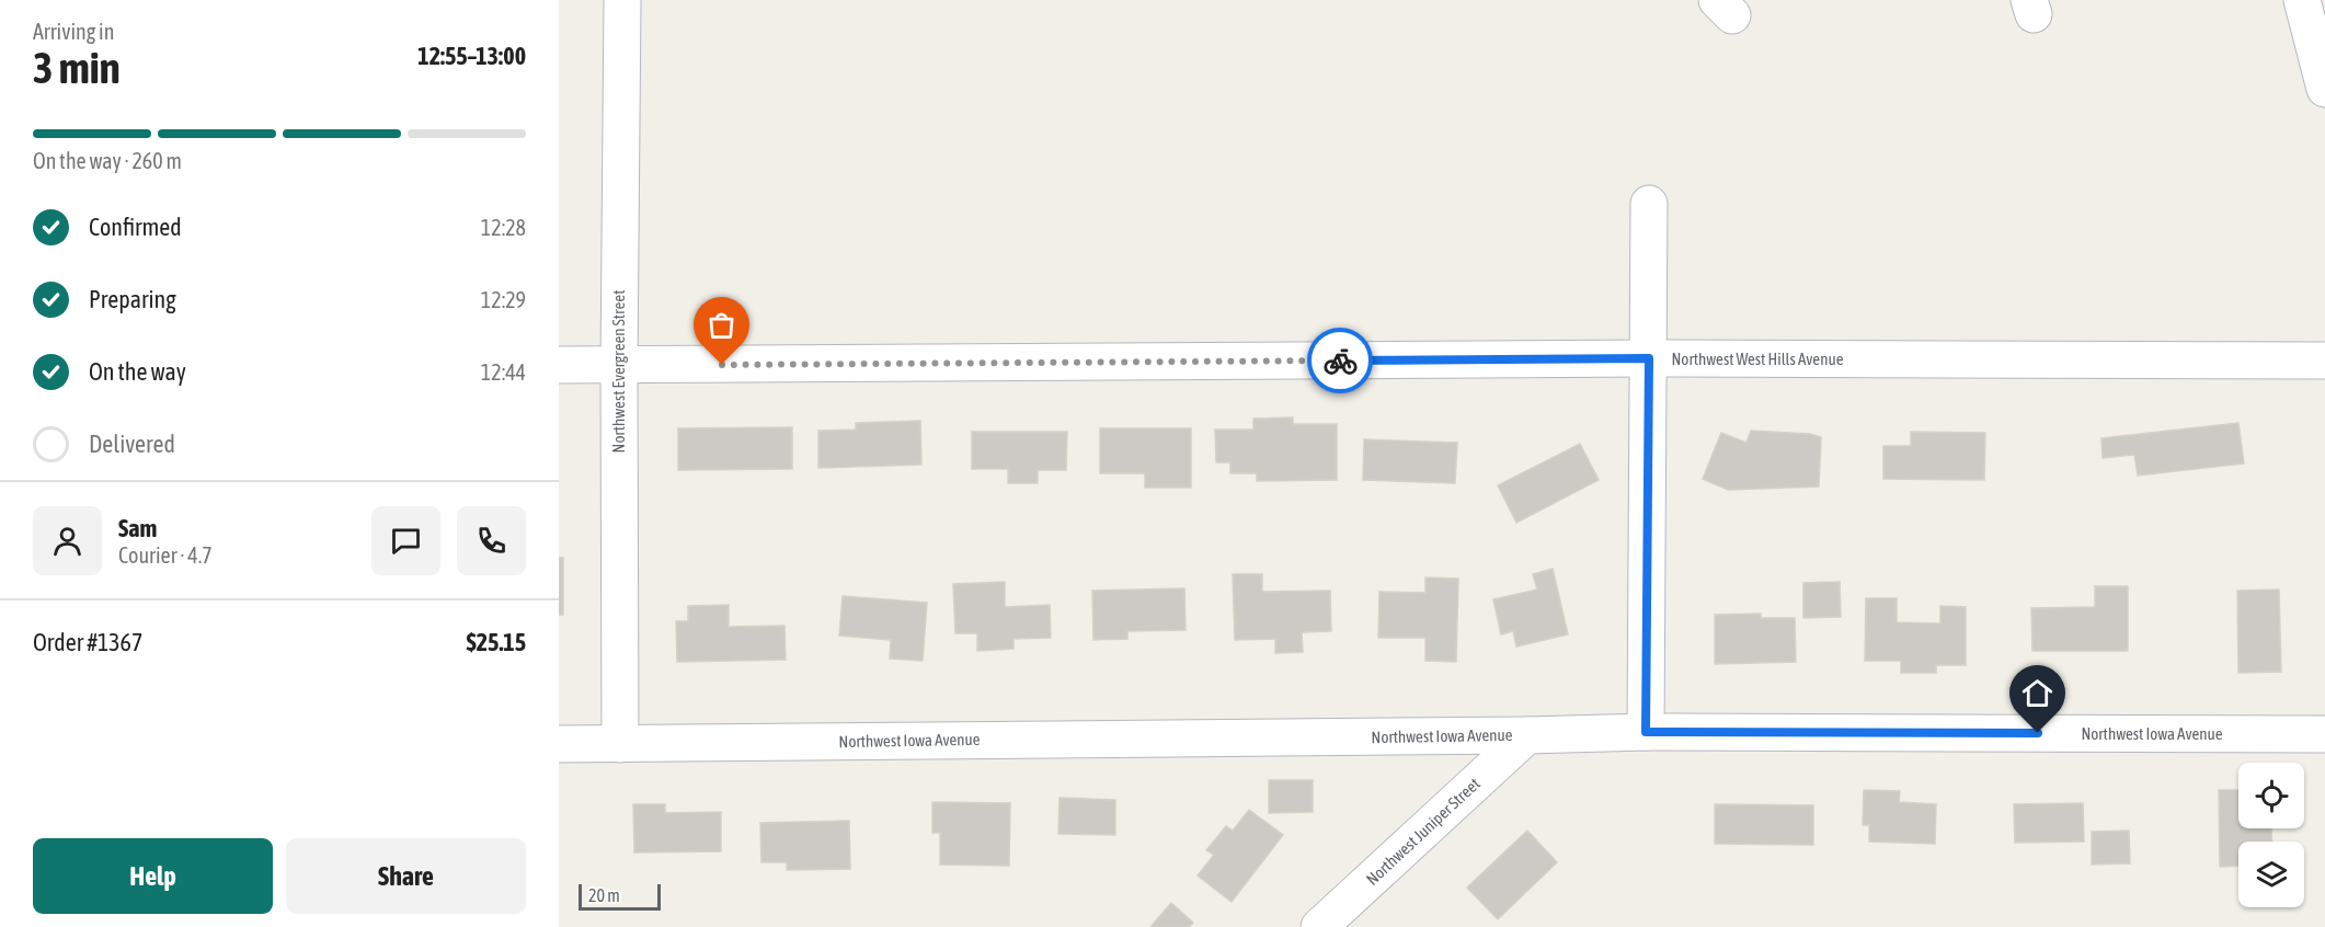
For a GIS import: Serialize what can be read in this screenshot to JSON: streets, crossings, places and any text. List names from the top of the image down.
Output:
{
  "streets": {
    "street": [
      "Northwest West Hills Avenue",
      "Northwest Evergreen Street",
      "Northwest Iowa Avenue",
      "Northwest Juniper Street"
    ]
  },
  "crossings": [
    ["Northwest West Hills Avenue", "Northwest Evergreen Street"],
    ["Northwest Evergreen Street", "Northwest Iowa Avenue"],
    ["Northwest Iowa Avenue", "Northwest Juniper Street"]
  ],
  "scale_bar": "20 m",
  "page": {
    "heading": ["3 min", "Arriving in", "12:55–13:00"],
    "panel": [
      "Sam",
      "Courier · 4.7",
      "Order #1367",
      "$25.15"
    ],
    "bar": "On the way · 260 m",
    "list": [
      ["Confirmed", "12:28"],
      ["Preparing", "12:29"],
      ["On the way", "12:44"],
      "Delivered"
    ],
    "buttons": ["Help", "Share"],
    "scale": "20 m"
  }
}
